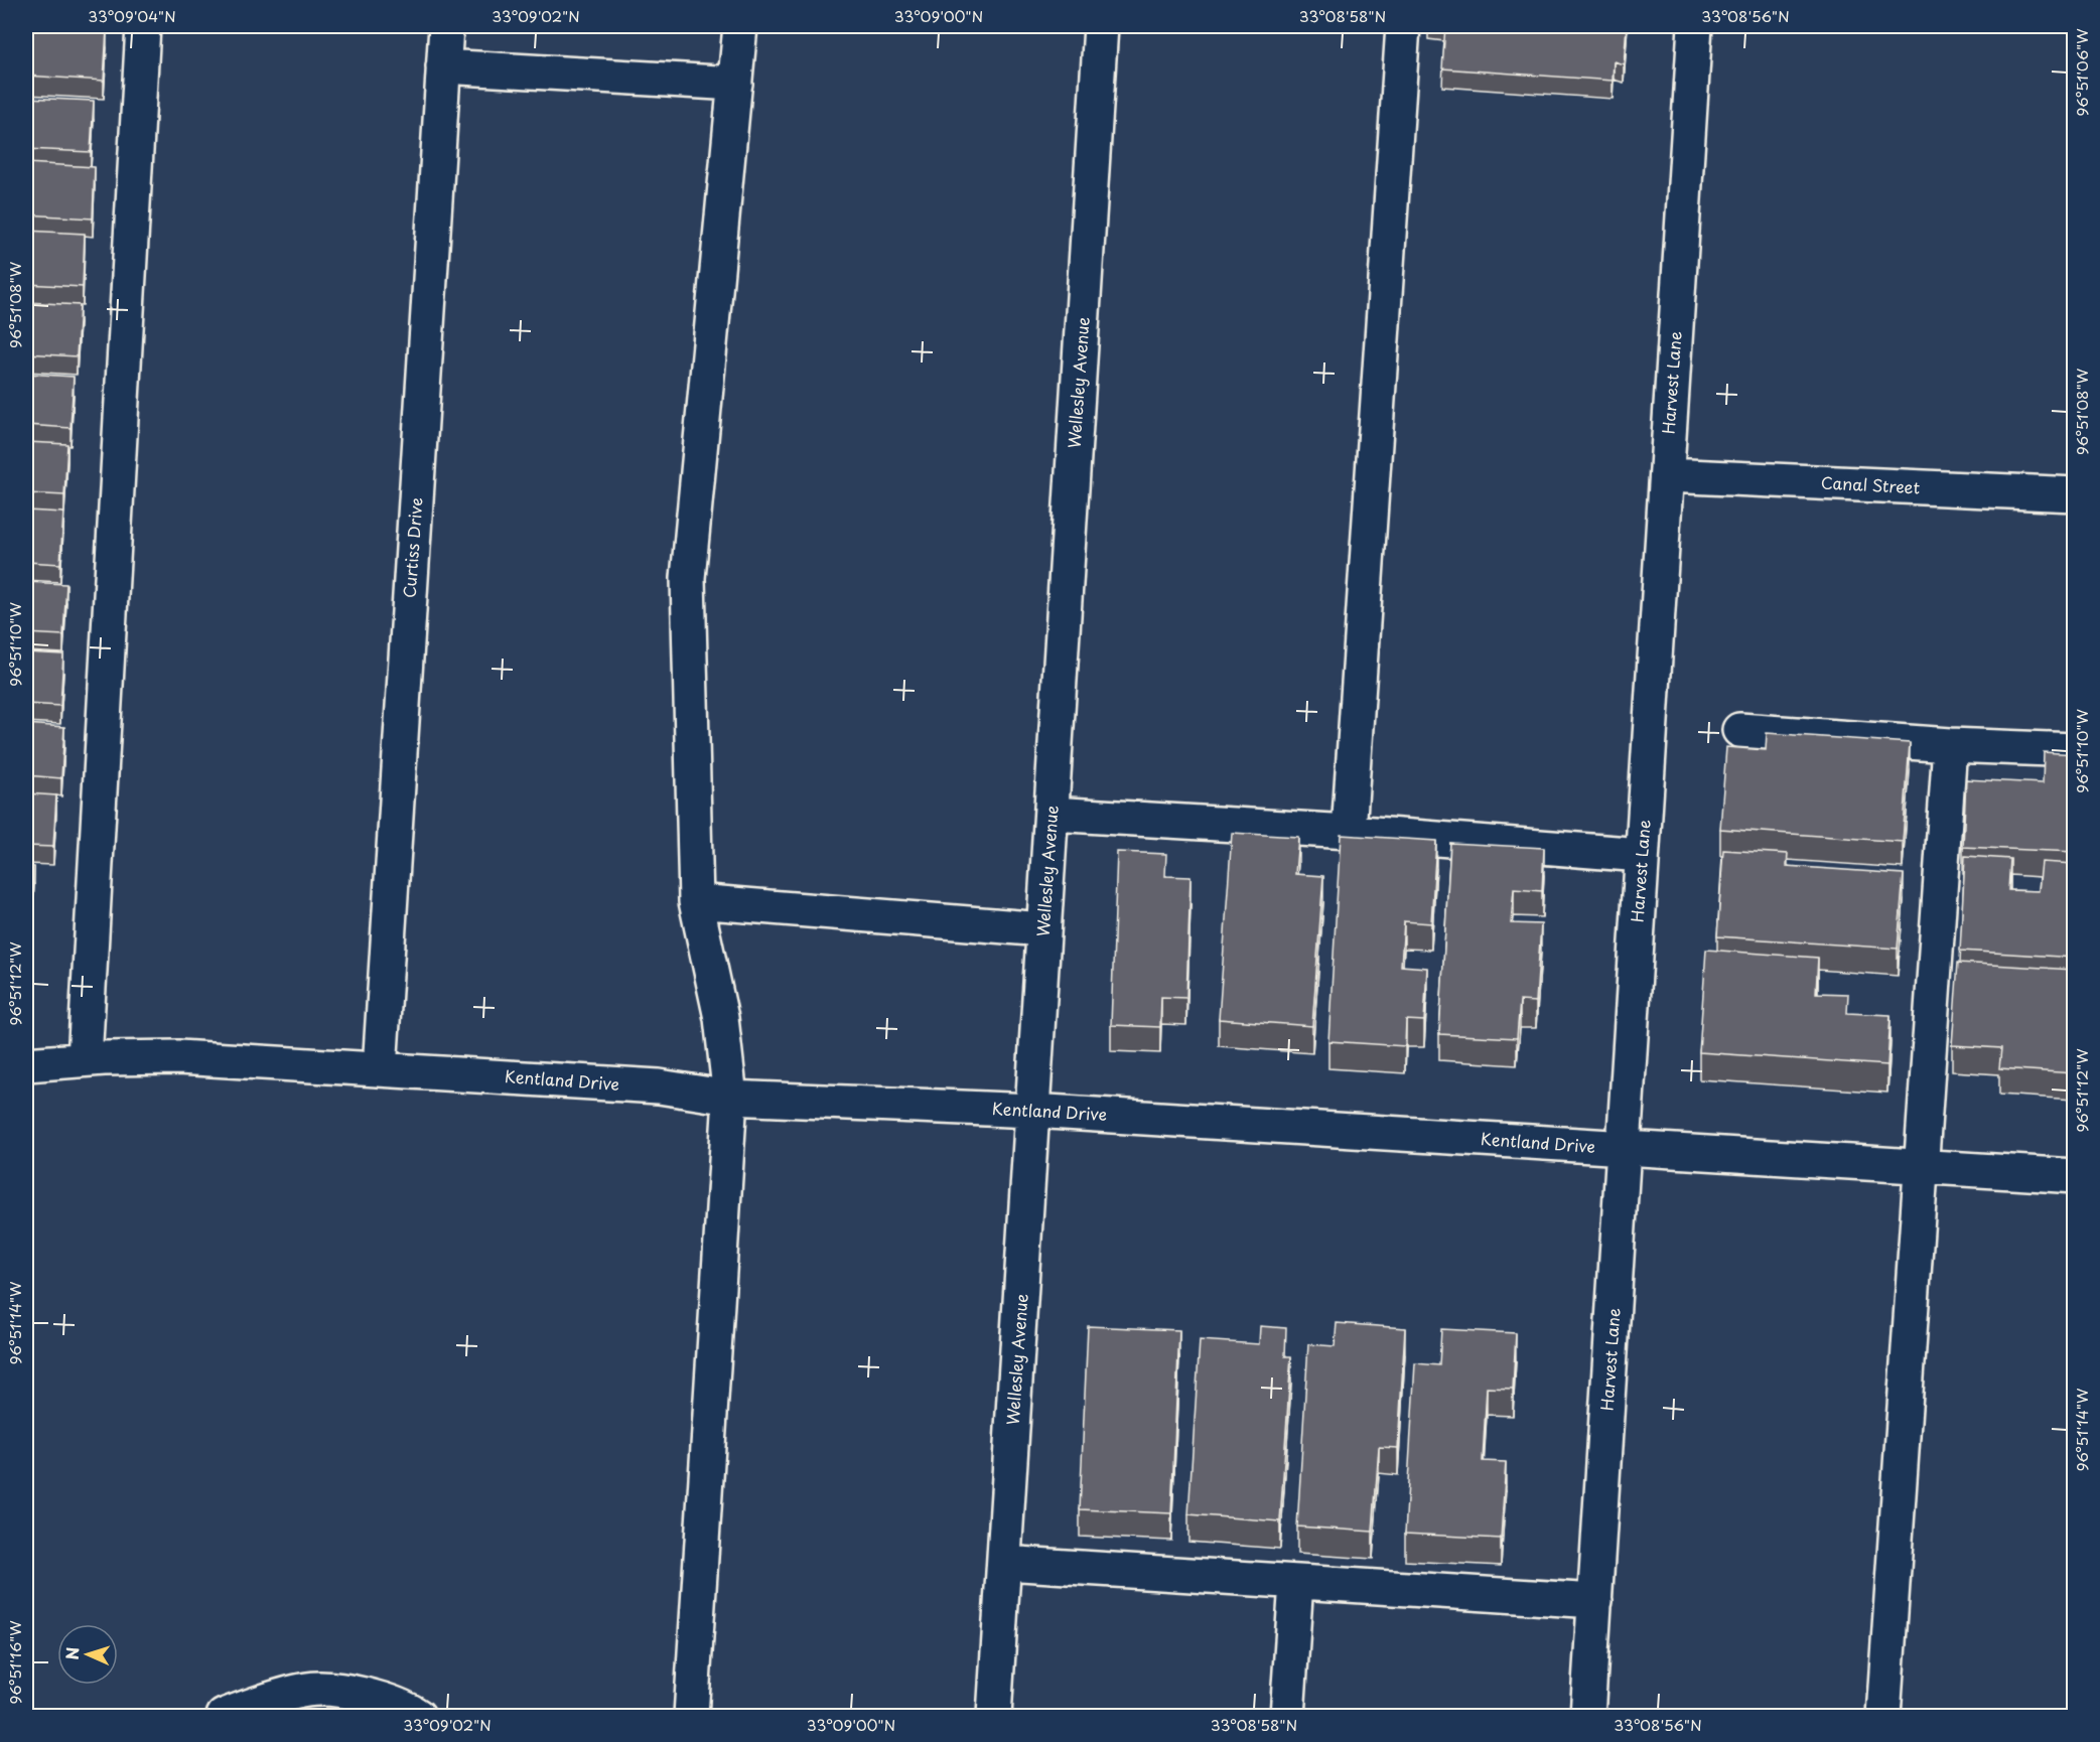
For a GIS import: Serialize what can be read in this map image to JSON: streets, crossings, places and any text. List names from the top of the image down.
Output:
{
  "streets": {
    "street": [
      "Wellesley Avenue",
      "Harvest Lane",
      "Canal Street",
      "Curtiss Drive",
      "Kentland Drive"
    ]
  },
  "crossings": [
    ["Wellesley Avenue", "Kentland Drive"],
    ["Harvest Lane", "Canal Street"],
    ["Harvest Lane", "Kentland Drive"],
    ["Curtiss Drive", "Kentland Drive"]
  ],
  "north": "left",
  "coordinates": [
    "33°09'04\"N",
    "33°09'02\"N",
    "33°09'00\"N",
    "33°08'58\"N",
    "33°08'56\"N",
    "96°51'06\"W",
    "96°51'08\"W",
    "96°51'10\"W",
    "96°51'12\"W",
    "96°51'14\"W",
    "96°51'16\"W"
  ]
}
